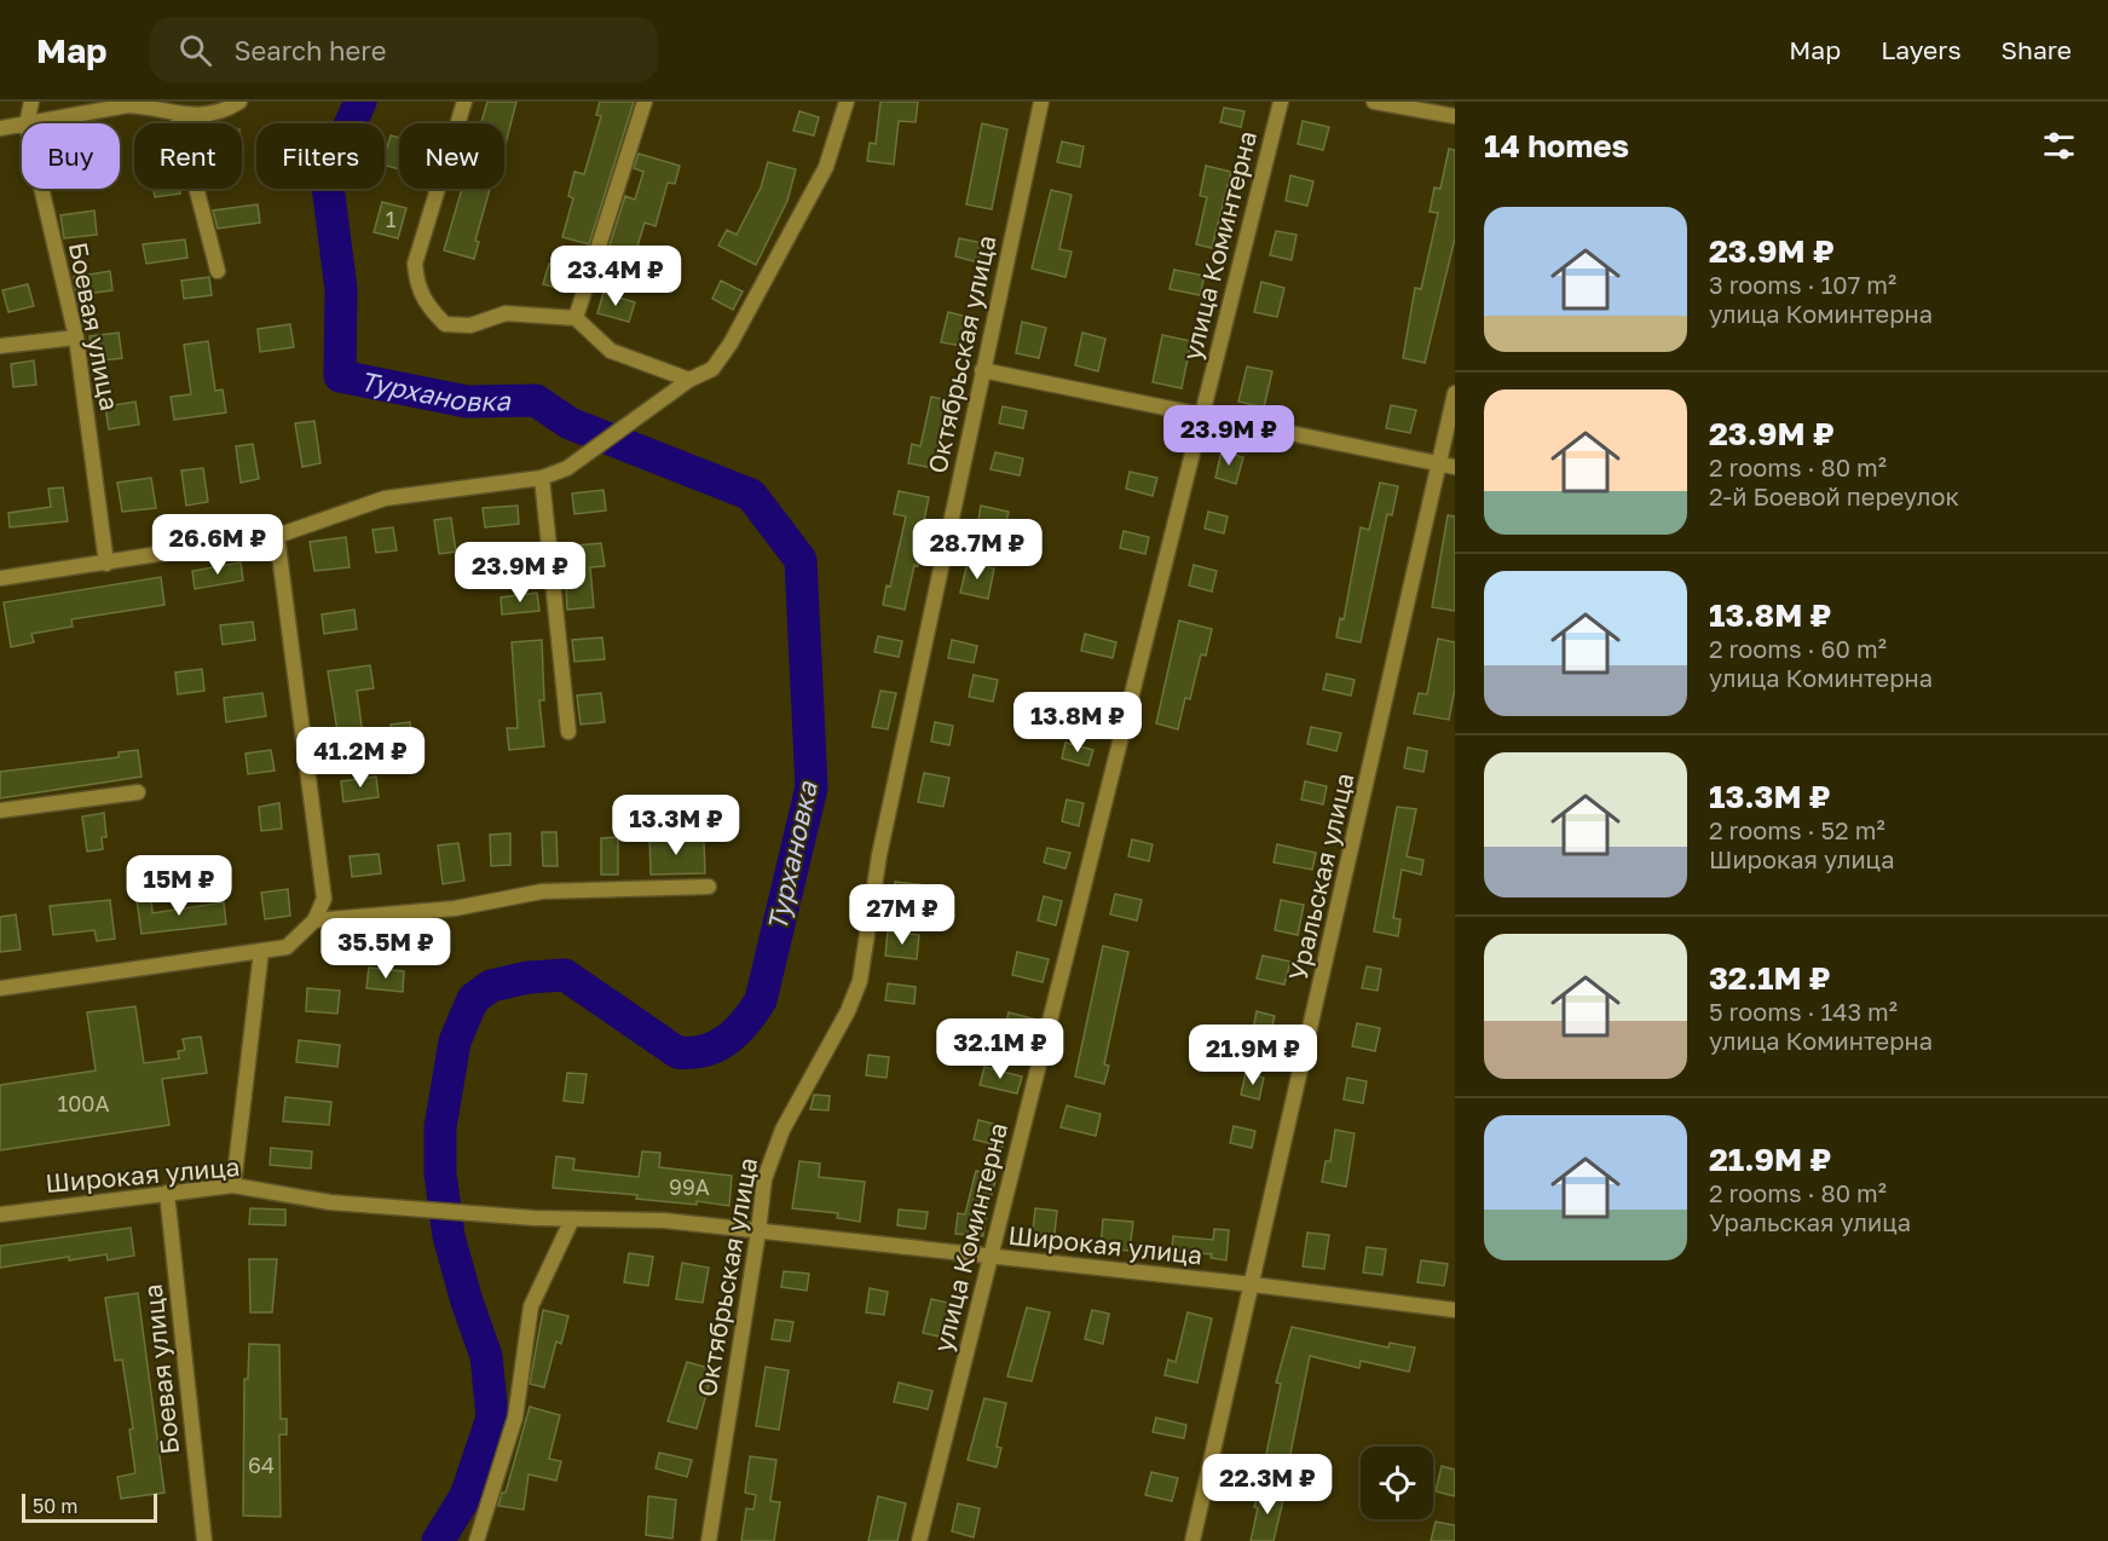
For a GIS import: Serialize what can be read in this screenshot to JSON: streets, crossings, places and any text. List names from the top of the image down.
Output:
{
  "streets": {
    "street": [
      "улица Коминтерна",
      "Боевая улица",
      "Октябрьская улица",
      "Уральская улица",
      "Широкая улица"
    ]
  },
  "crossings": [
    ["улица Коминтерна", "Широкая улица"],
    ["Боевая улица", "Широкая улица"],
    ["Октябрьская улица", "Широкая улица"],
    ["Уральская улица", "Широкая улица"]
  ],
  "water": ["Турхановка"],
  "house_numbers": [
    "1",
    "100А",
    "99А",
    "64"
  ],
  "scale_bar": "50 m",
  "page": {
    "header": "Map",
    "search": "Search here",
    "nav": ["Map", "Layers", "Share"],
    "heading": "14 homes",
    "chip": [
      "Buy",
      "Rent",
      "Filters",
      "New"
    ],
    "list": [
      {
        "name": "23.9M ₽",
        "note": "3 rooms · 107 m² · улица Коминтерна"
      },
      {
        "name": "23.9M ₽",
        "note": "2 rooms · 80 m² · 2-й Боевой переулок"
      },
      {
        "name": "13.8M ₽",
        "note": "2 rooms · 60 m² · улица Коминтерна"
      },
      {
        "name": "13.3M ₽",
        "note": "2 rooms · 52 m² · Широкая улица"
      },
      {
        "name": "32.1M ₽",
        "note": "5 rooms · 143 m² · улица Коминтерна"
      },
      {
        "name": "21.9M ₽",
        "note": "2 rooms · 80 m² · Уральская улица"
      }
    ],
    "price": [
      "23.4M ₽",
      "23.9M ₽",
      "26.6M ₽",
      "28.7M ₽",
      "23.9M ₽",
      "13.8M ₽",
      "41.2M ₽",
      "13.3M ₽",
      "15M ₽",
      "27M ₽",
      "35.5M ₽",
      "32.1M ₽",
      "21.9M ₽",
      "22.3M ₽"
    ],
    "scale": "50 m"
  }
}
